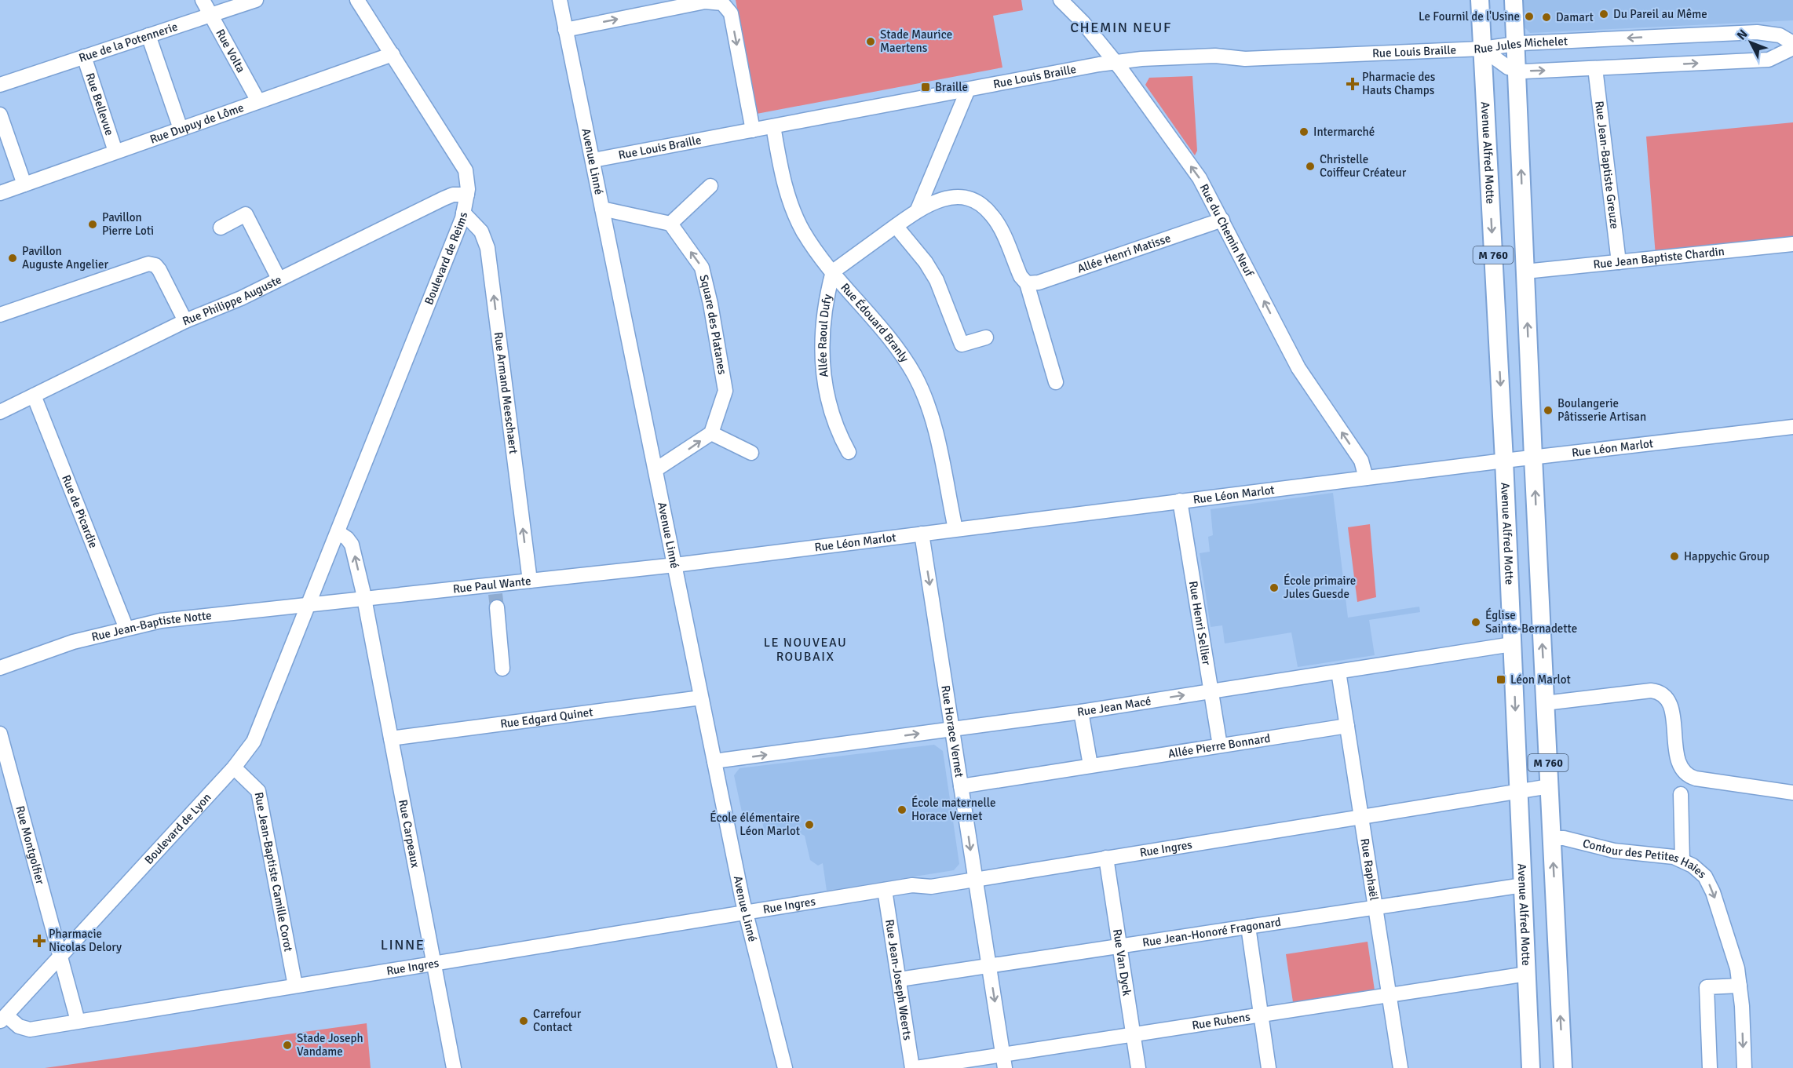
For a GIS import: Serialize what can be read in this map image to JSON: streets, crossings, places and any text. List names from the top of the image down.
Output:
{
  "streets": {
    "main road": ["Avenue Alfred Motte", "M 760"],
    "street": [
      "Rue de la Potennerie",
      "Rue Jules Michelet",
      "Rue Volta",
      "Rue Louis Braille",
      "Rue Bellevue",
      "Rue Dupuy de Lôme",
      "Avenue Linné",
      "Rue Jean-Baptiste Greuze",
      "Rue du Chemin Neuf",
      "Allée Henri Matisse",
      "Rue Jean Baptiste Chardin",
      "Boulevard de Reims",
      "Rue Philippe Auguste",
      "Rue Édouard Branly",
      "Square des Platanes",
      "Allée Raoul Dufy",
      "Rue Armand Meeschaert",
      "Rue Léon Marlot",
      "Rue de Picardie",
      "Rue Paul Wante",
      "Rue Henri Sellier",
      "Rue Jean-Baptiste Notte",
      "Rue Jean Macé",
      "Rue Edgard Quinet",
      "Rue Horace Vernet",
      "Allée Pierre Bonnard",
      "Boulevard de Lyon",
      "Rue Carpeaux",
      "Rue Montgolfier",
      "Rue Ingres",
      "Contour des Petites Haies",
      "Rue Raphaël",
      "Rue Jean-Baptiste Camille Corot",
      "Rue Jean-Honoré Fragonard",
      "Rue Van Dyck",
      "Rue Jean-Joseph Weerts",
      "Rue Rubens"
    ]
  },
  "crossings": [
    ["Rue de la Potennerie", "Rue Volta"],
    ["Rue de la Potennerie", "Rue Bellevue"],
    ["Rue Jules Michelet", "Rue Louis Braille"],
    ["Rue Jules Michelet", "Avenue Alfred Motte"],
    ["Rue Jules Michelet", "Rue Jean-Baptiste Greuze"],
    ["Rue Jules Michelet", "M 760"],
    ["Rue Volta", "Rue Dupuy de Lôme"],
    ["Rue Louis Braille", "Avenue Alfred Motte"],
    ["Rue Louis Braille", "Avenue Linné"],
    ["Rue Louis Braille", "Rue du Chemin Neuf"],
    ["Rue Louis Braille", "Rue Édouard Branly"],
    ["Rue Bellevue", "Rue Dupuy de Lôme"],
    ["Rue Dupuy de Lôme", "Boulevard de Reims"],
    ["Avenue Alfred Motte", "Rue Léon Marlot"],
    ["Avenue Alfred Motte", "Rue Jean Macé"],
    ["Avenue Alfred Motte", "Rue Ingres"],
    ["Avenue Alfred Motte", "Rue Jean-Honoré Fragonard"],
    ["Avenue Alfred Motte", "Rue Rubens"],
    ["Avenue Linné", "Rue Léon Marlot"],
    ["Avenue Linné", "Rue Paul Wante"],
    ["Avenue Linné", "Rue Jean Macé"],
    ["Avenue Linné", "Rue Edgard Quinet"],
    ["Avenue Linné", "Rue Ingres"],
    ["Rue Jean-Baptiste Greuze", "Rue Jean Baptiste Chardin"],
    ["Rue du Chemin Neuf", "Allée Henri Matisse"],
    ["Rue du Chemin Neuf", "Rue Léon Marlot"],
    ["M 760", "Rue Jean Baptiste Chardin"],
    ["M 760", "Rue Léon Marlot"],
    ["M 760", "Rue Ingres"],
    ["M 760", "Contour des Petites Haies"],
    ["Boulevard de Reims", "Rue Philippe Auguste"],
    ["Boulevard de Reims", "Rue Armand Meeschaert"],
    ["Boulevard de Reims", "Rue Paul Wante"],
    ["Boulevard de Reims", "Rue Jean-Baptiste Notte"],
    ["Boulevard de Reims", "Boulevard de Lyon"],
    ["Rue Philippe Auguste", "Rue de Picardie"],
    ["Rue Édouard Branly", "Allée Raoul Dufy"],
    ["Rue Édouard Branly", "Rue Léon Marlot"],
    ["Rue Armand Meeschaert", "Rue Paul Wante"],
    ["Rue Léon Marlot", "Rue Paul Wante"],
    ["Rue Léon Marlot", "Rue Henri Sellier"],
    ["Rue Léon Marlot", "Rue Horace Vernet"],
    ["Rue de Picardie", "Rue Jean-Baptiste Notte"],
    ["Rue Paul Wante", "Rue Jean-Baptiste Notte"],
    ["Rue Paul Wante", "Boulevard de Lyon"],
    ["Rue Paul Wante", "Rue Carpeaux"],
    ["Rue Henri Sellier", "Rue Jean Macé"],
    ["Rue Henri Sellier", "Allée Pierre Bonnard"],
    ["Rue Jean-Baptiste Notte", "Boulevard de Lyon"],
    ["Rue Jean Macé", "Rue Horace Vernet"],
    ["Rue Jean Macé", "Rue Raphaël"],
    ["Rue Edgard Quinet", "Rue Carpeaux"],
    ["Rue Horace Vernet", "Allée Pierre Bonnard"],
    ["Rue Horace Vernet", "Rue Ingres"],
    ["Rue Horace Vernet", "Rue Jean-Honoré Fragonard"],
    ["Rue Horace Vernet", "Rue Rubens"],
    ["Allée Pierre Bonnard", "Rue Raphaël"],
    ["Boulevard de Lyon", "Rue Montgolfier"],
    ["Boulevard de Lyon", "Rue Ingres"],
    ["Boulevard de Lyon", "Rue Jean-Baptiste Camille Corot"],
    ["Rue Carpeaux", "Rue Ingres"],
    ["Rue Montgolfier", "Rue Ingres"],
    ["Rue Ingres", "Rue Raphaël"],
    ["Rue Ingres", "Rue Jean-Baptiste Camille Corot"],
    ["Rue Ingres", "Rue Van Dyck"],
    ["Rue Ingres", "Rue Jean-Joseph Weerts"],
    ["Rue Raphaël", "Rue Jean-Honoré Fragonard"],
    ["Rue Raphaël", "Rue Rubens"],
    ["Rue Jean-Honoré Fragonard", "Rue Van Dyck"],
    ["Rue Jean-Honoré Fragonard", "Rue Jean-Joseph Weerts"],
    ["Rue Van Dyck", "Rue Rubens"]
  ],
  "one_way": [
    "Rue du Chemin Neuf",
    "Square des Platanes",
    "Rue Armand Meeschaert",
    "Rue Jean Macé",
    "Rue Horace Vernet",
    "Contour des Petites Haies"
  ],
  "districts": ["CHEMIN NEUF", "LE NOUVEAU ROUBAIX", "LINNE"],
  "places": {
    "other": [
      "Du Pareil au Même",
      "Le Fournil de l'Usine",
      "Damart",
      "Stade Maurice Maertens",
      "Intermarché",
      "Christelle Coiffeur Créateur",
      "Pavillon Pierre Loti",
      "Pavillon Auguste Angelier",
      "Boulangerie Pâtisserie Artisan",
      "Happychic Group",
      "École primaire Jules Guesde",
      "Église Sainte-Bernadette",
      "École maternelle Horace Vernet",
      "École élémentaire Léon Marlot",
      "Carrefour Contact",
      "Stade Joseph Vandame"
    ],
    "health": ["Pharmacie des Hauts Champs", "Pharmacie Nicolas Delory"],
    "transit": ["Braille", "Léon Marlot"]
  },
  "north": "top left"
}
